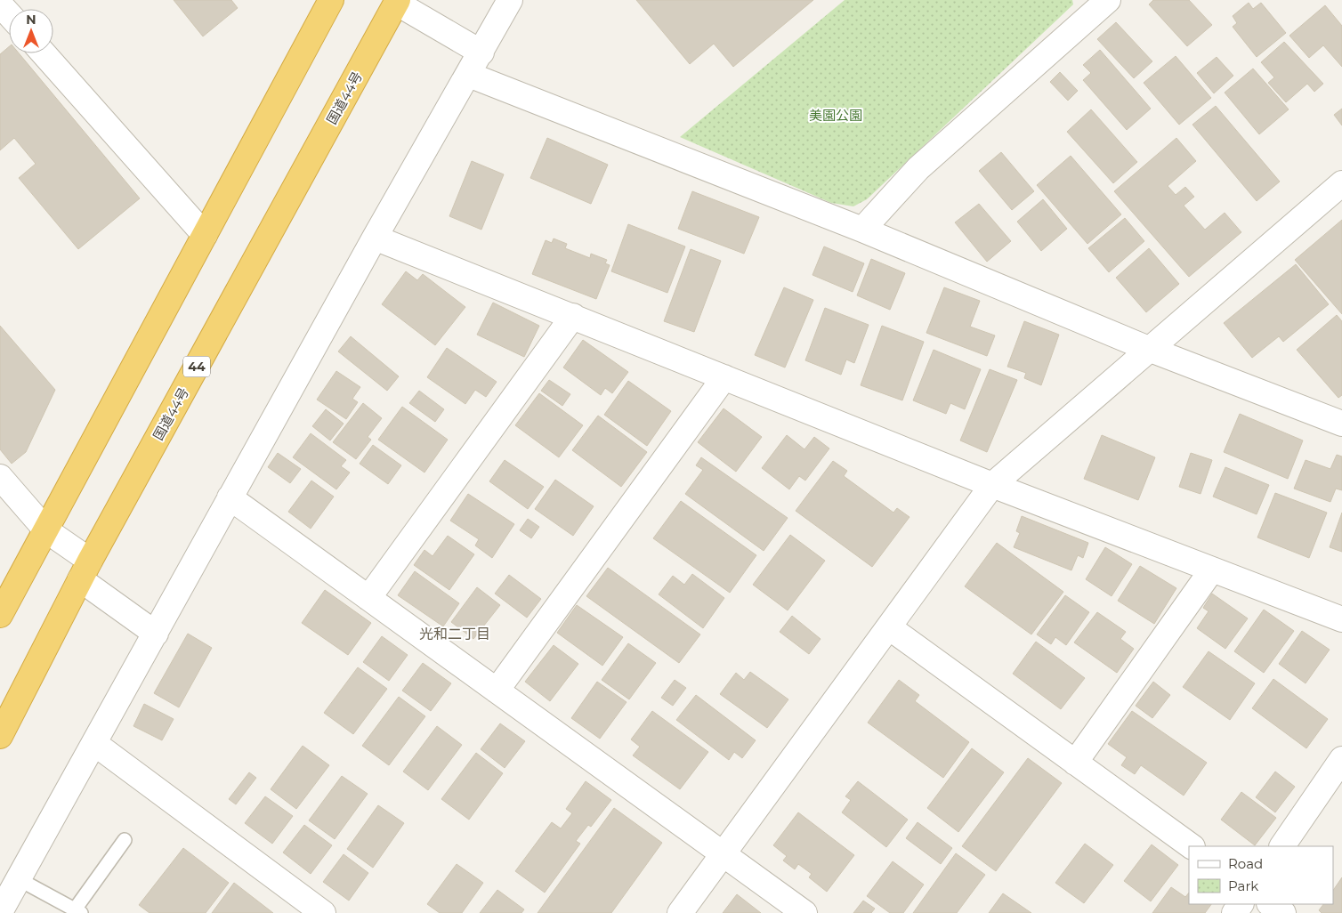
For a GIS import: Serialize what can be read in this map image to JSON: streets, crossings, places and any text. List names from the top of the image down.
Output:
{
  "streets": {
    "highway": ["国道44号", "44"]
  },
  "districts": ["光和二丁目"],
  "parks": ["美園公園"],
  "legend": ["Road", "Park"],
  "north": "top"
}
